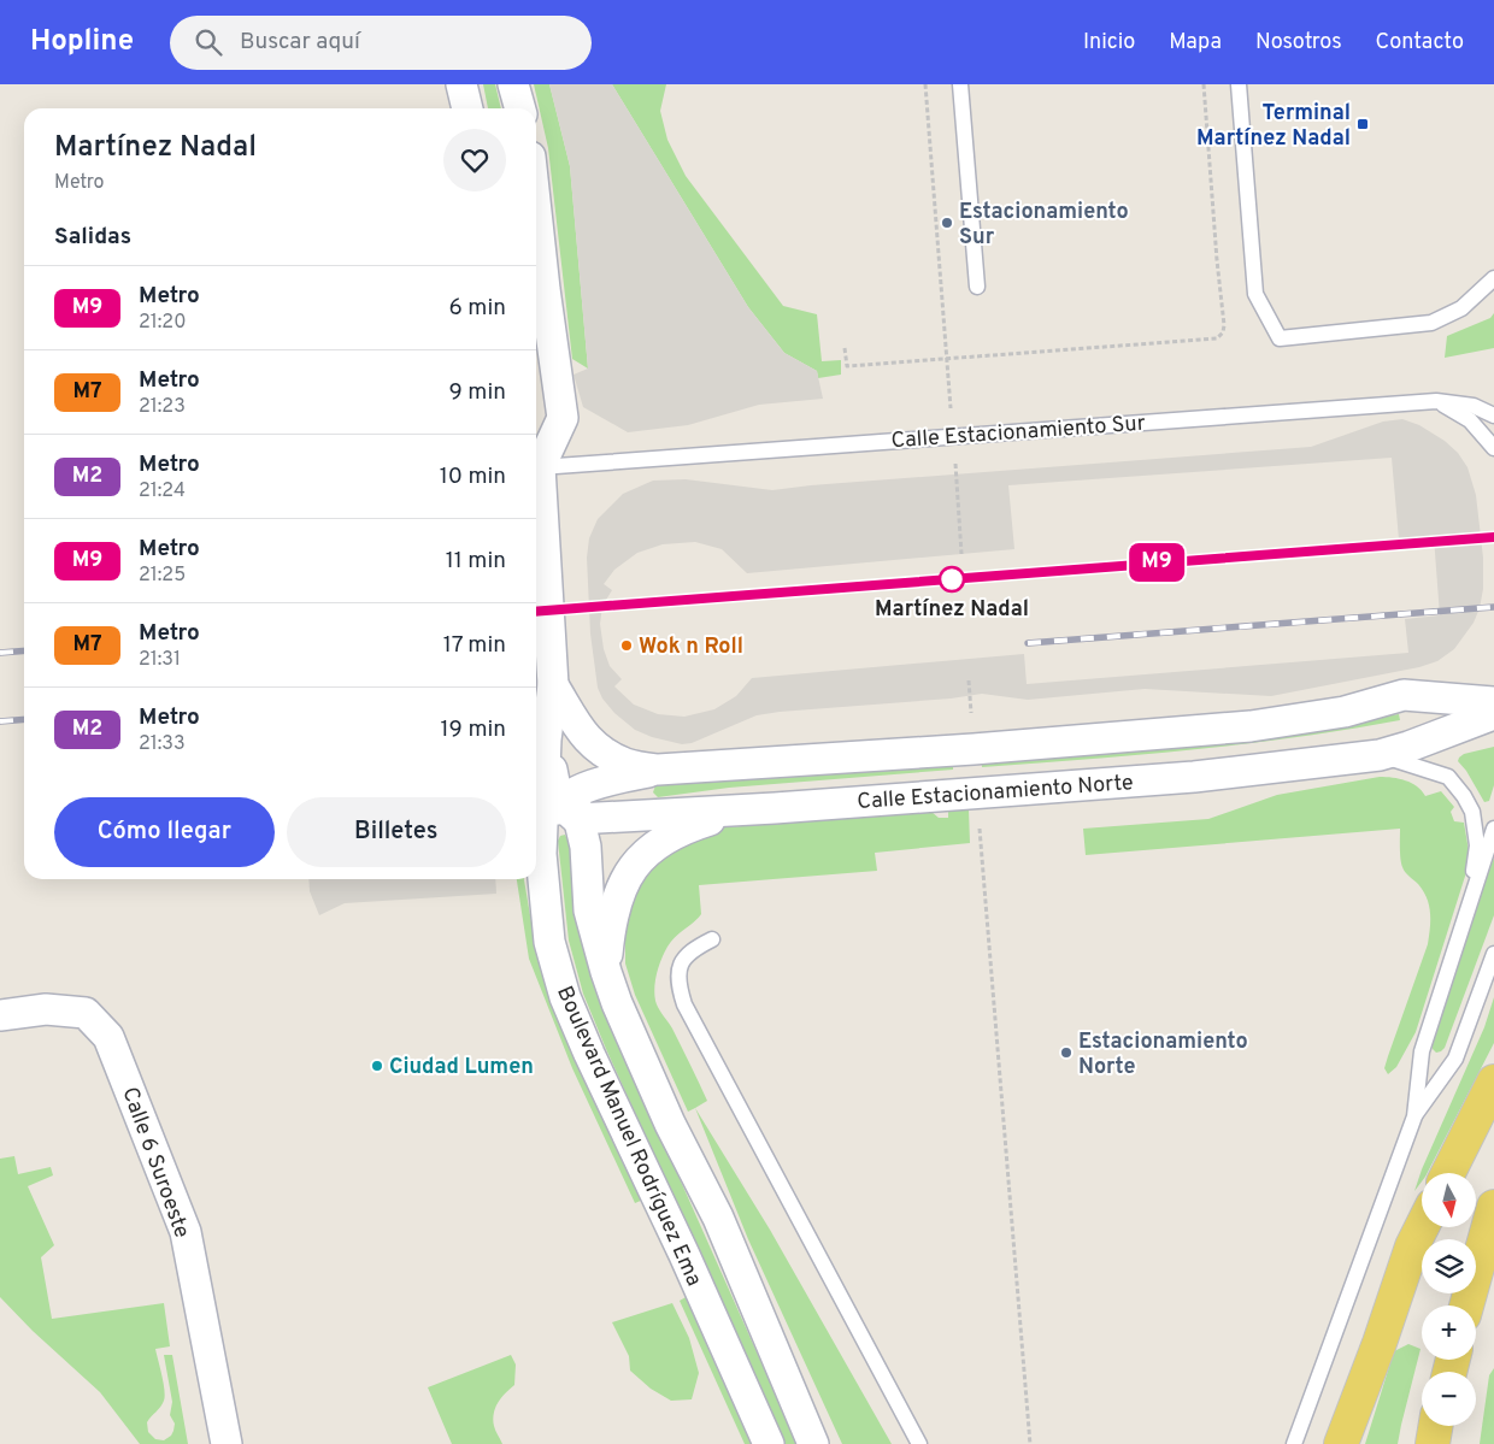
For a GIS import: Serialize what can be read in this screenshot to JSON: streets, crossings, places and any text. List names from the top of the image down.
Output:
{
  "streets": {
    "street": ["Calle Estacionamiento Norte", "Boulevard Manuel Rodríguez Ema", "Calle 6 Suroeste"],
    "lane": ["Calle Estacionamiento Sur"]
  },
  "crossings": [
    ["Calle Estacionamiento Norte", "Boulevard Manuel Rodríguez Ema"]
  ],
  "places": {
    "transit": ["Terminal Martínez Nadal"],
    "other": [
      "Estacionamiento Sur",
      "Martínez Nadal",
      "Wok n Roll",
      "Estacionamiento Norte",
      "Ciudad Lumen"
    ]
  },
  "lines": ["metro line M9"],
  "north": "bottom",
  "page": {
    "header": "Hopline",
    "search": "Buscar aquí",
    "nav": [
      "Inicio",
      "Mapa",
      "Nosotros",
      "Contacto"
    ],
    "on_map": "M9",
    "heading": [
      ["Martínez Nadal", "Metro"],
      "Salidas"
    ],
    "list": [
      {
        "mark": "M9",
        "name": "Metro",
        "note": "21:20",
        "value": "6 min"
      },
      {
        "mark": "M7",
        "name": "Metro",
        "note": "21:23",
        "value": "9 min"
      },
      {
        "mark": "M2",
        "name": "Metro",
        "note": "21:24",
        "value": "10 min"
      },
      {
        "mark": "M9",
        "name": "Metro",
        "note": "21:25",
        "value": "11 min"
      },
      {
        "mark": "M7",
        "name": "Metro",
        "note": "21:31",
        "value": "17 min"
      },
      {
        "mark": "M2",
        "name": "Metro",
        "note": "21:33",
        "value": "19 min"
      }
    ],
    "buttons": ["Cómo llegar", "Billetes"],
    "map_buttons": ["+", "−"]
  }
}
